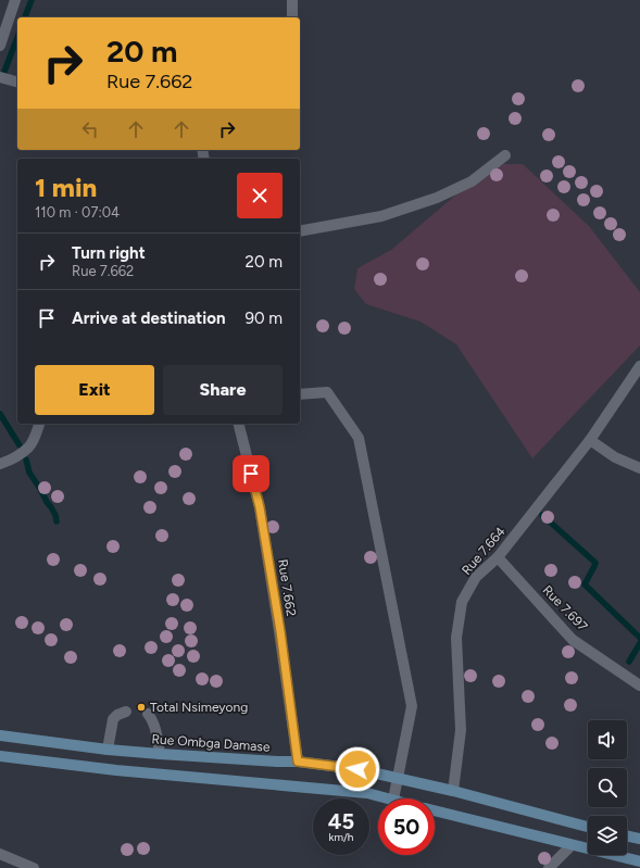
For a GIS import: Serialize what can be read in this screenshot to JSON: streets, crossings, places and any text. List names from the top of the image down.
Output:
{
  "streets": {
    "main road": ["Rue Ombga Damase"],
    "street": ["Rue 7.664", "Rue 7.662", "Rue 7.697"]
  },
  "crossings": [
    ["Rue 7.664", "Rue 7.697"],
    ["Rue 7.664", "Rue Ombga Damase"],
    ["Rue 7.662", "Rue Ombga Damase"]
  ],
  "places": ["Total Nsimeyong"],
  "page": {
    "turn": ["20 m", "Rue 7.662"],
    "heading": ["1 min", "110 m · 07:04"],
    "list": [
      {
        "name": "Turn right",
        "note": "Rue 7.662",
        "value": "20 m"
      },
      {
        "name": "Arrive at destination",
        "value": "90 m"
      }
    ],
    "buttons": ["Exit", "Share"],
    "speed": "45 km/h",
    "limit": "50"
  }
}
